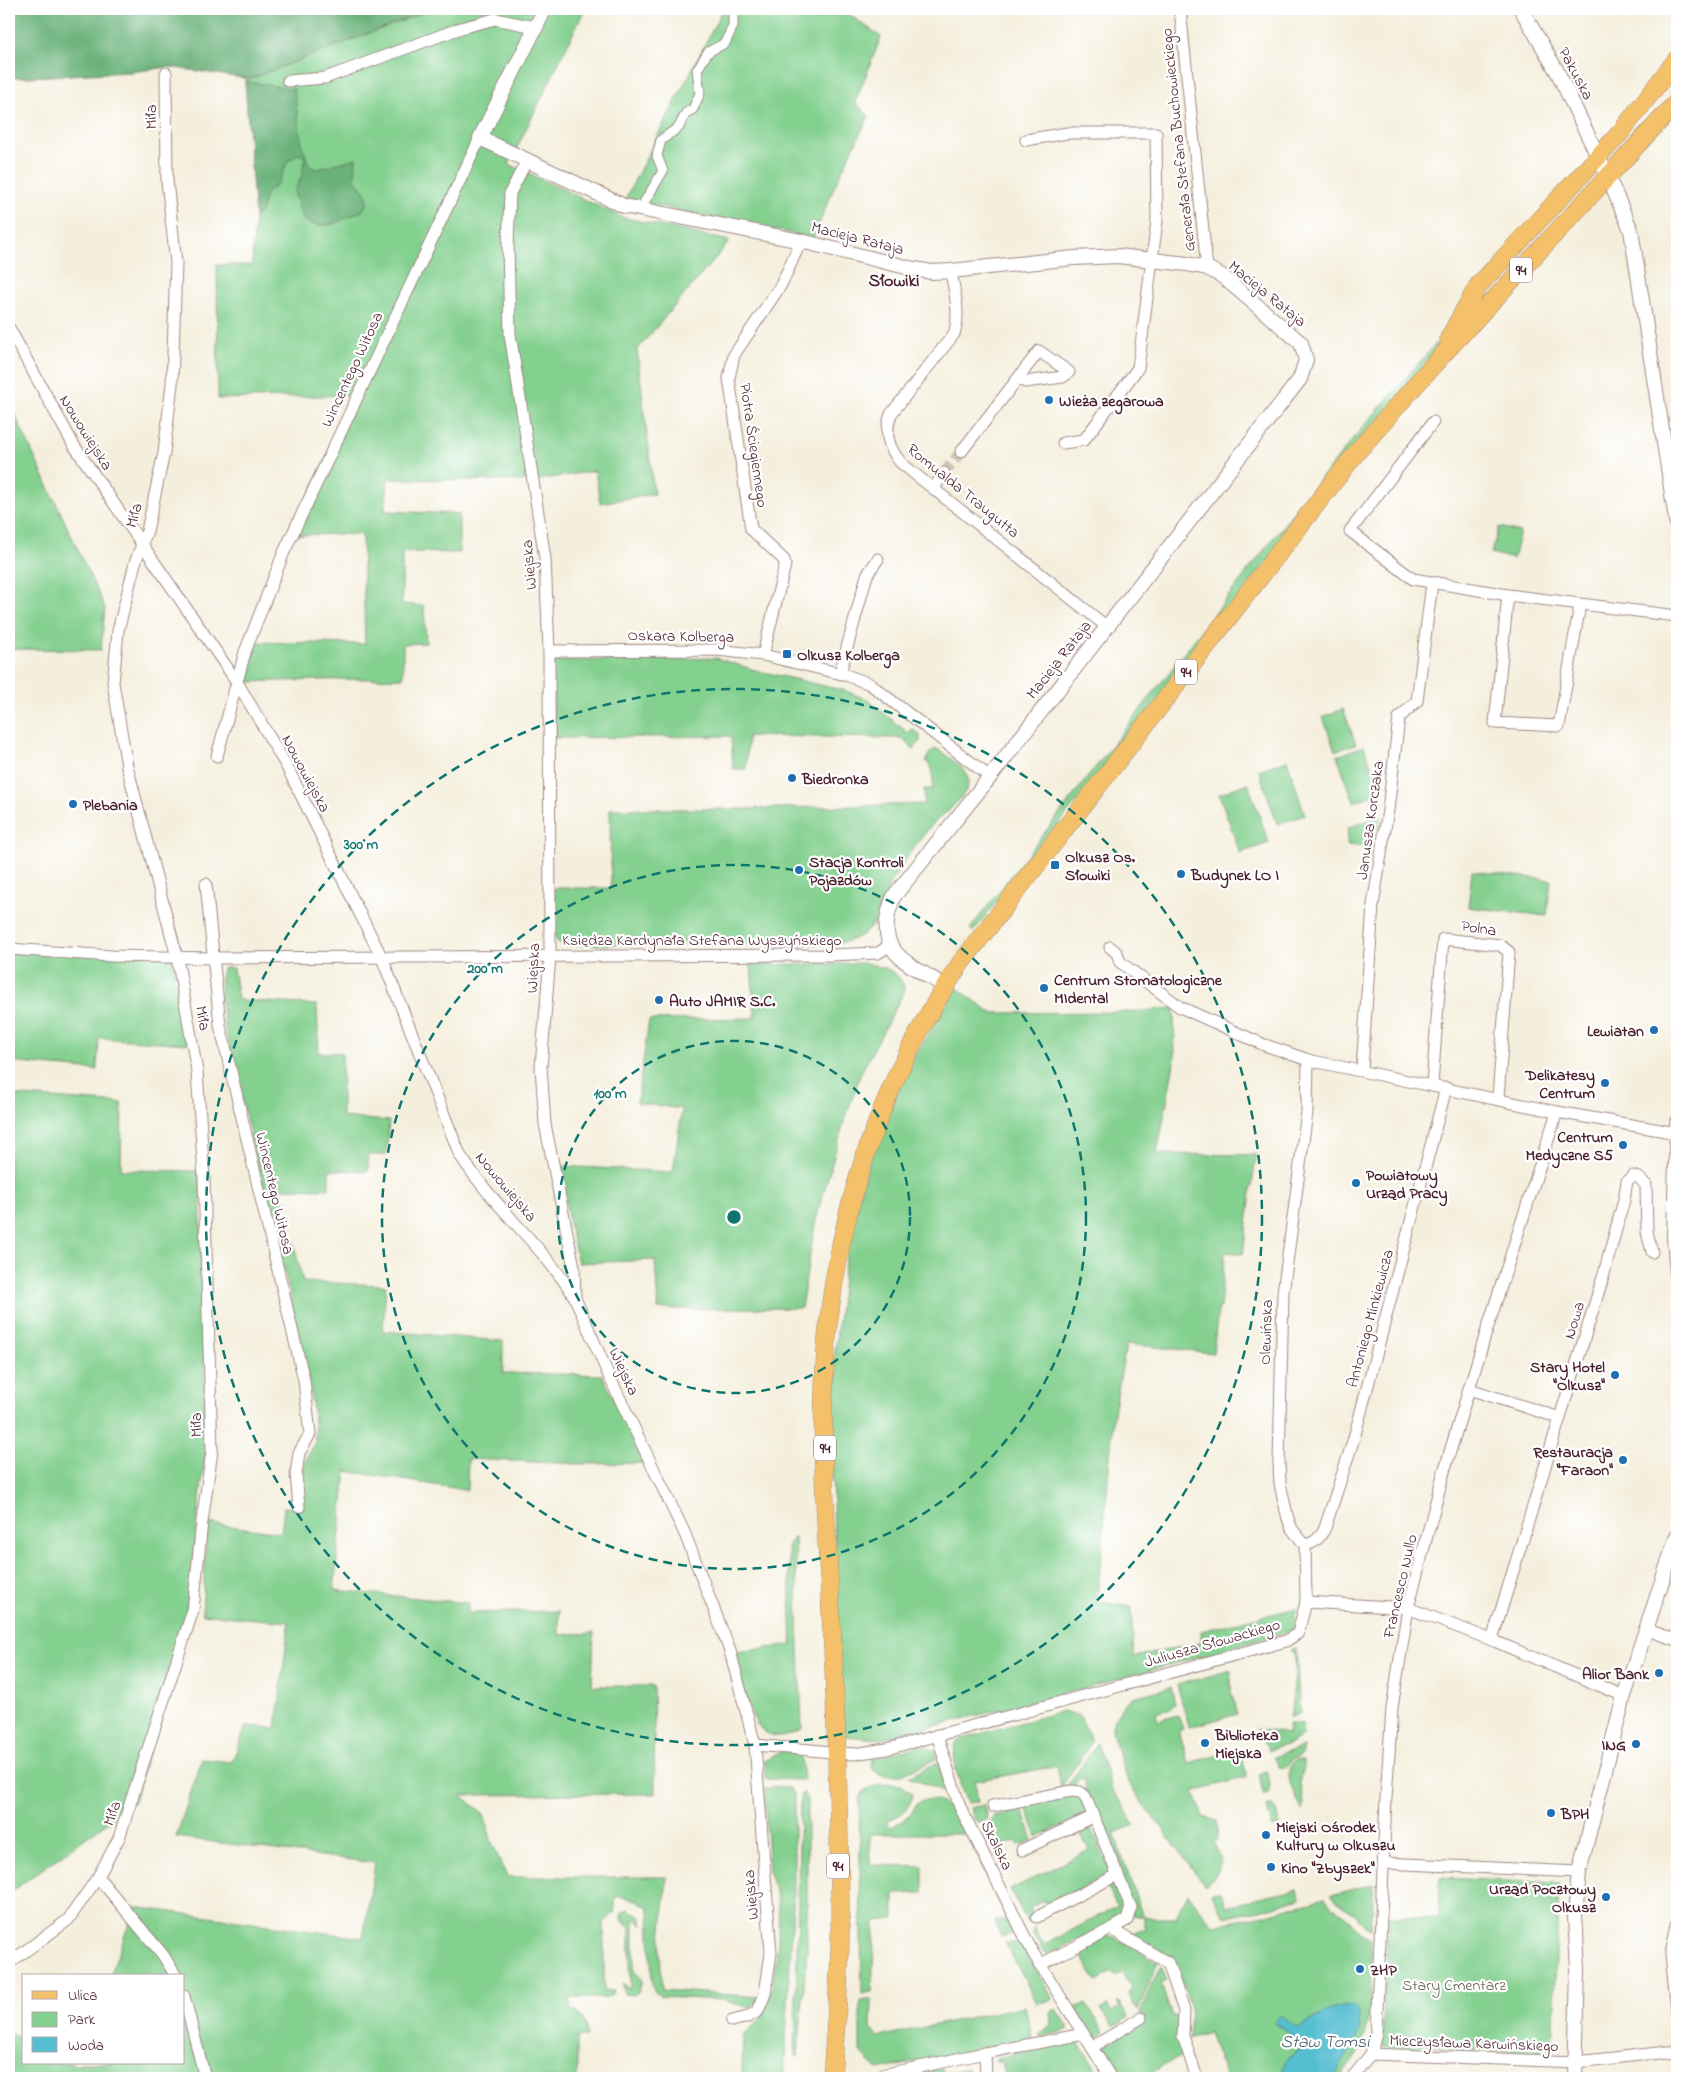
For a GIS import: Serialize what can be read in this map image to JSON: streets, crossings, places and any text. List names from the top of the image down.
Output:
{
  "streets": {
    "main road": ["94"],
    "street": [
      "Pakuska",
      "Miła",
      "Generała Stefana Buchowieckiego",
      "Macieja Rataja",
      "Wincentego Witosa",
      "Nowowiejska",
      "Piotra Ściegiennego",
      "Romualda Traugutta",
      "Wiejska",
      "Oskara Kolberga",
      "Janusza Korczaka",
      "Polna",
      "Księdza Kardynała Stefana Wyszyńskiego",
      "Antoniego Minkiewicza",
      "Nowa",
      "Olewińska",
      "Francesco Nullo",
      "Juliusza Słowackiego",
      "Skalska",
      "Mieczysława Karwińskiego"
    ]
  },
  "crossings": [
    ["Pakuska", "94"],
    ["Miła", "Nowowiejska"],
    ["Generała Stefana Buchowieckiego", "Macieja Rataja"],
    ["Macieja Rataja", "Wincentego Witosa"],
    ["Macieja Rataja", "Piotra Ściegiennego"],
    ["Macieja Rataja", "Romualda Traugutta"],
    ["Macieja Rataja", "Wiejska"],
    ["Macieja Rataja", "Oskara Kolberga"],
    ["Macieja Rataja", "Księdza Kardynała Stefana Wyszyńskiego"],
    ["94", "Juliusza Słowackiego"],
    ["Wincentego Witosa", "Nowowiejska"],
    ["Wincentego Witosa", "Księdza Kardynała Stefana Wyszyńskiego"],
    ["Nowowiejska", "Wiejska"],
    ["Nowowiejska", "Księdza Kardynała Stefana Wyszyńskiego"],
    ["Piotra Ściegiennego", "Oskara Kolberga"],
    ["Wiejska", "Oskara Kolberga"],
    ["Wiejska", "Księdza Kardynała Stefana Wyszyńskiego"],
    ["Wiejska", "Juliusza Słowackiego"],
    ["Antoniego Minkiewicza", "Olewińska"],
    ["Francesco Nullo", "Mieczysława Karwińskiego"],
    ["Juliusza Słowackiego", "Skalska"]
  ],
  "districts": ["Słowiki"],
  "water": ["Staw Tomsi"],
  "parks": ["Stary Cmentarz"],
  "places": {
    "other": [
      "Wieża zegarowa",
      "Biedronka",
      "Plebania",
      "Stacja Kontroli Pojazdów",
      "Budynek LO I",
      "Centrum Stomatologiczne MIdental",
      "Auto JAMIR S.C.",
      "Lewiatan",
      "Delikatesy Centrum",
      "Centrum Medyczne S5",
      "Powiatowy Urząd Pracy",
      "Stary Hotel \"Olkusz\"",
      "Restauracja \"Faraon\"",
      "Alior Bank",
      "Biblioteka Miejska",
      "ING",
      "BPH",
      "Miejski Ośrodek Kultury w Olkuszu",
      "Kino \"Zbyszek\"",
      "Urząd Pocztowy Olkusz",
      "ZHP"
    ],
    "transit": ["Olkusz Kolberga", "Olkusz Os. Słowiki"]
  },
  "legend": ["Ulica", "Park", "Woda"],
  "rings": ["300 m", "200 m", "100 m"]
}
